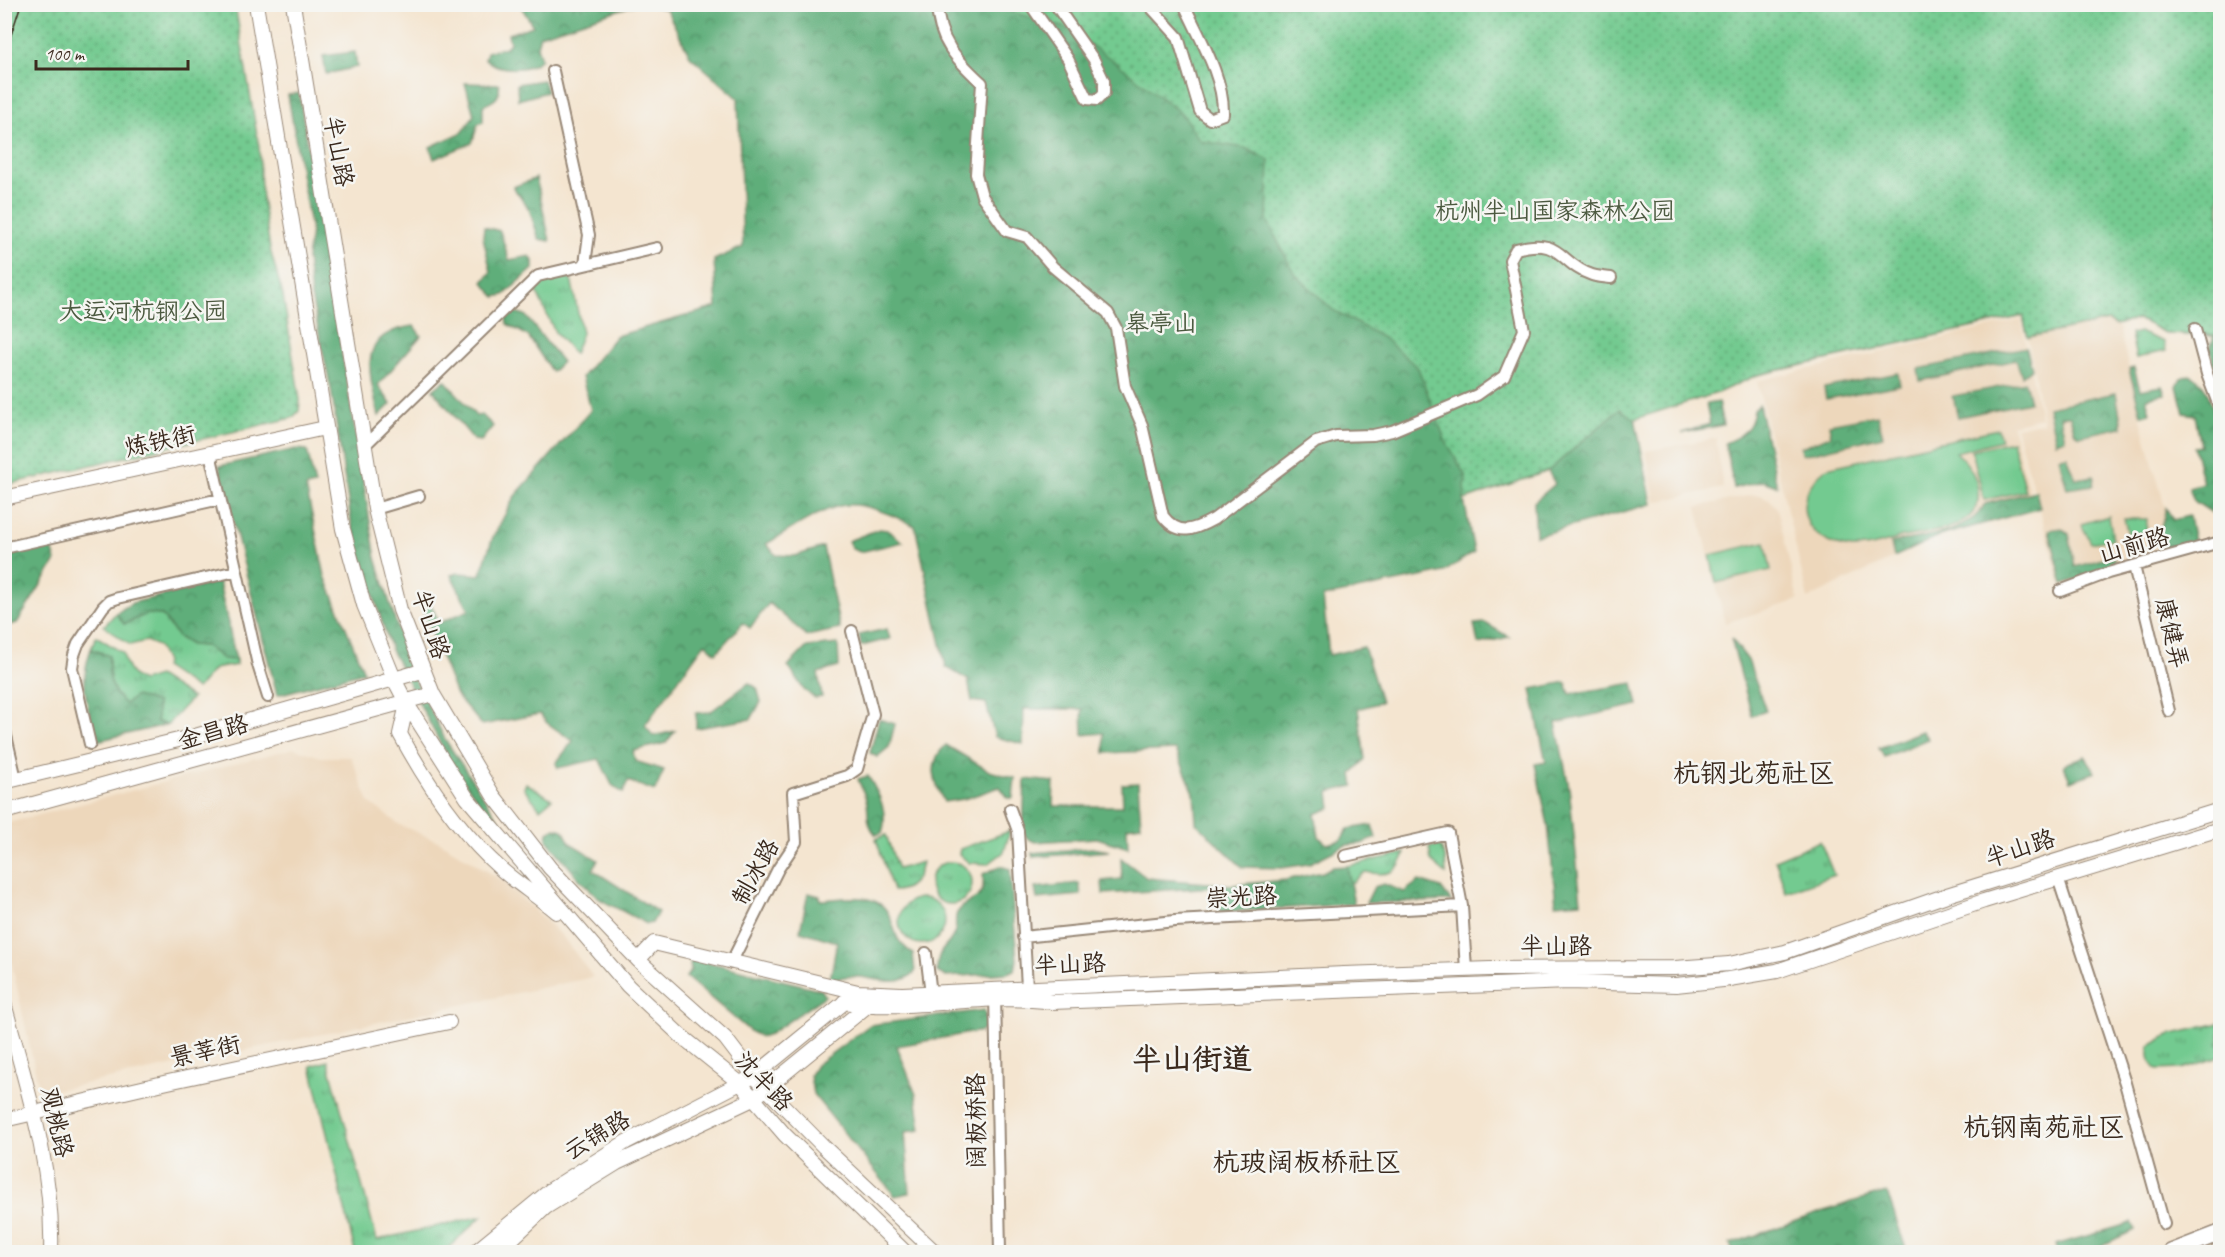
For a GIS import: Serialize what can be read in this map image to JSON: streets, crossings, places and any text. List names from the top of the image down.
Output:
{
  "streets": {
    "main road": [
      "半山路",
      "炼铁街",
      "金昌路",
      "景莘街",
      "沈半路",
      "观桃路",
      "云锦路"
    ],
    "street": [
      "山前路",
      "康健弄",
      "制冰路",
      "崇光路",
      "阔板桥路"
    ]
  },
  "crossings": [
    ["半山路", "金昌路"],
    ["半山路", "制冰路"],
    ["半山路", "沈半路"],
    ["半山路", "阔板桥路"],
    ["山前路", "康健弄"],
    ["景莘街", "观桃路"],
    ["沈半路", "云锦路"]
  ],
  "districts": [
    "杭钢北苑社区",
    "半山街道",
    "杭钢南苑社区",
    "杭玻阔板桥社区"
  ],
  "parks": ["杭州半山国家森林公园", "大运河杭钢公园", "皋亭山"],
  "scale_bar": "100 m"
}
